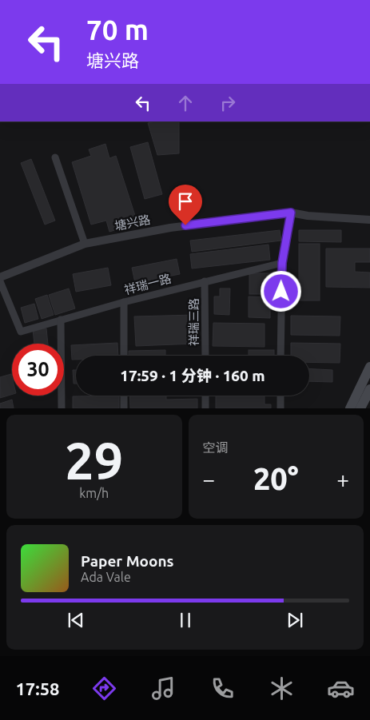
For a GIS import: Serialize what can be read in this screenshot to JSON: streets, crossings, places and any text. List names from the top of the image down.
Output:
{
  "streets": {
    "street": ["塘兴路", "祥瑞一路", "祥瑞三路"]
  },
  "crossings": [
    ["祥瑞一路", "祥瑞三路"]
  ],
  "page": {
    "turn": ["70 m", "塘兴路"],
    "limit": "30",
    "trip": "17:59 · 1 分钟 · 160 m",
    "tile": [
      ["29", "km/h"],
      "空调"
    ],
    "heat": ["−", "20°", "+"],
    "song": ["Paper Moons", "Ada Vale"],
    "tabs": "17:58"
  }
}
